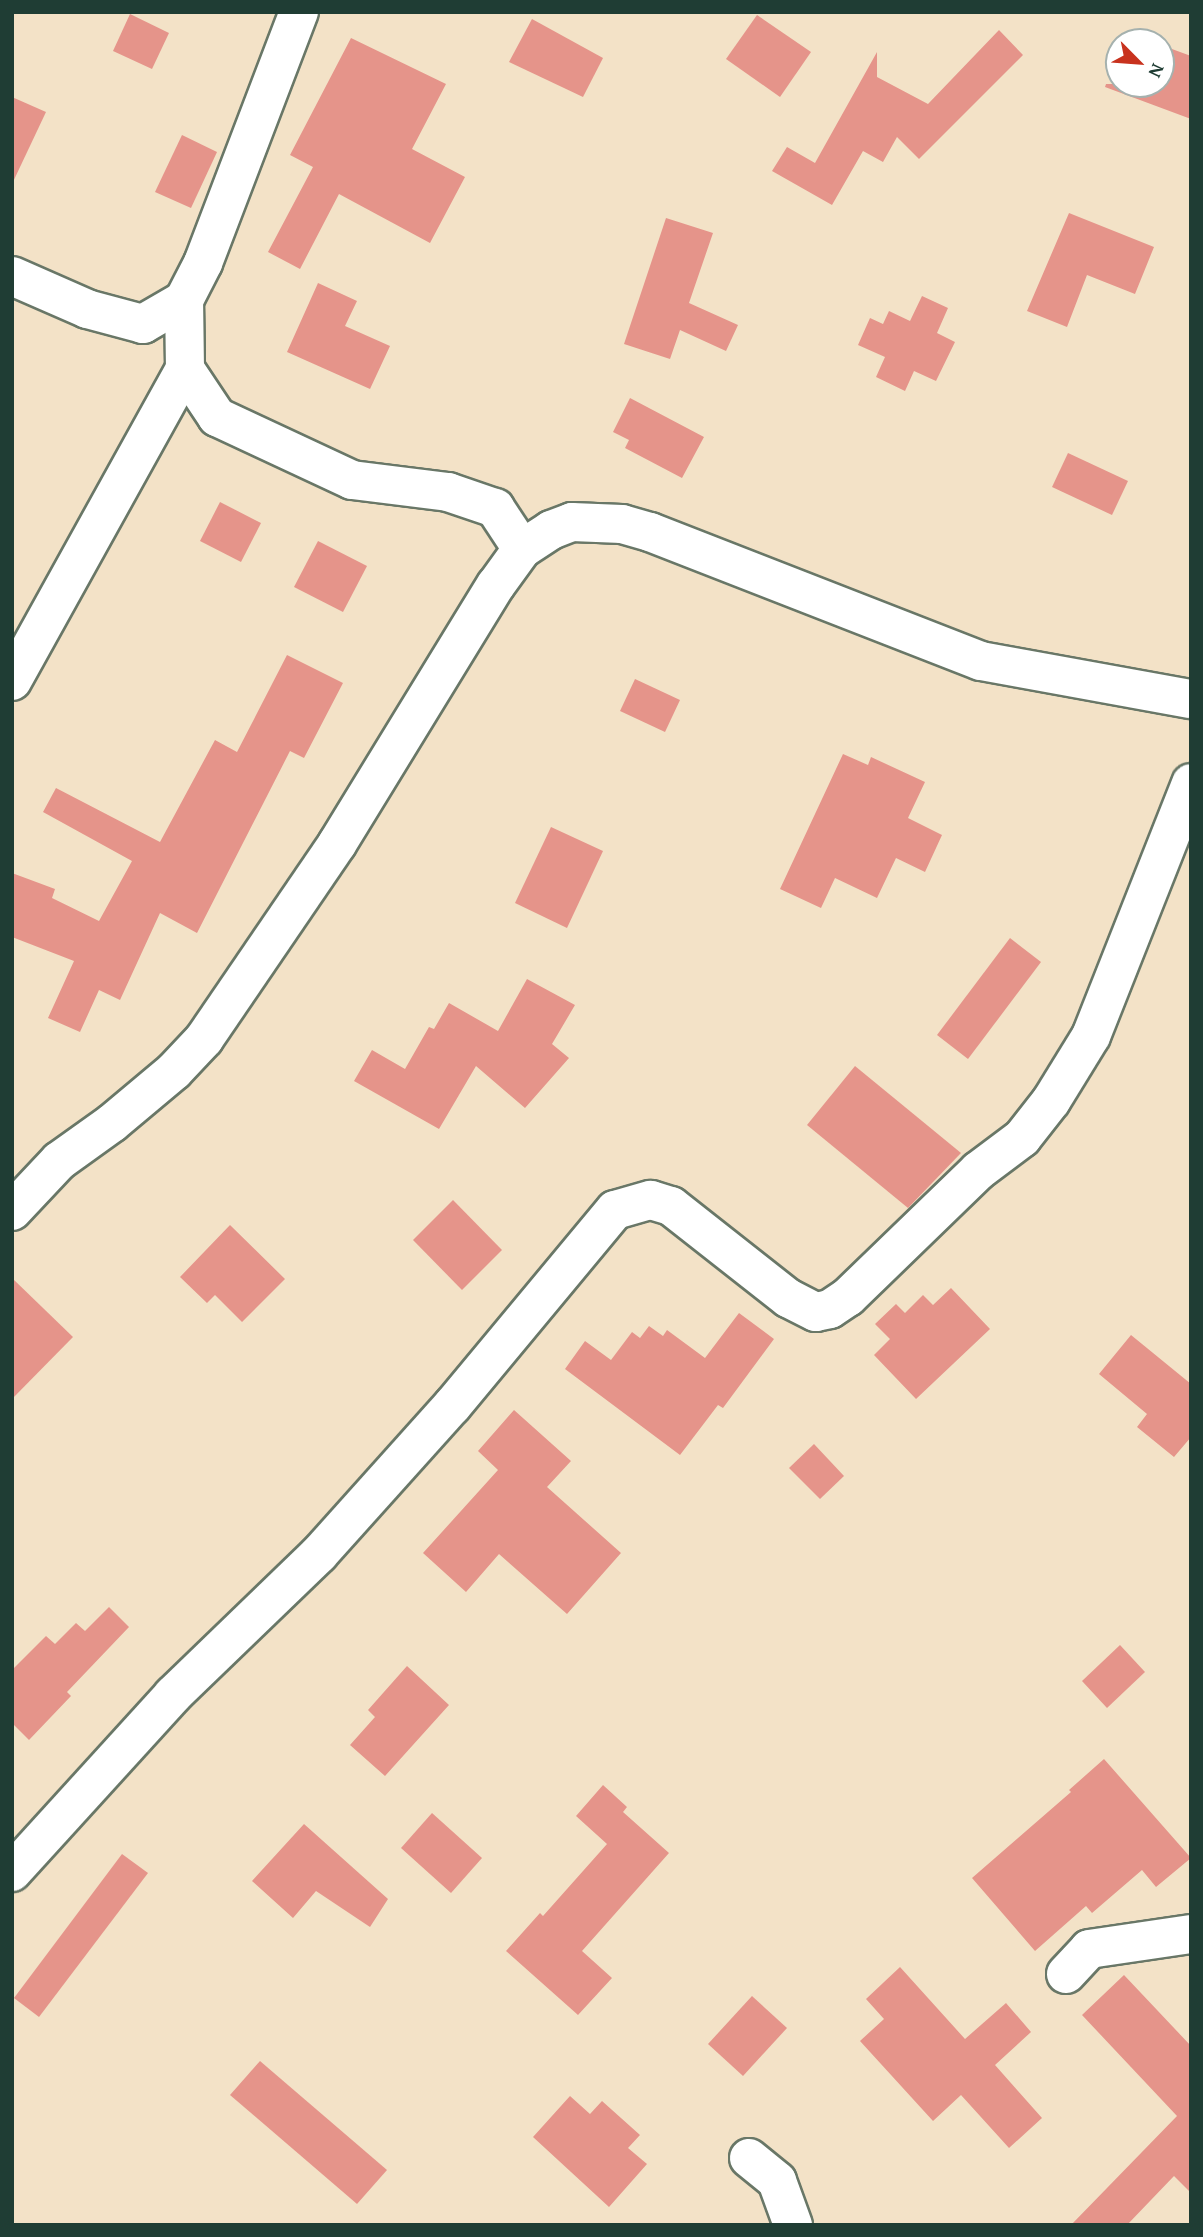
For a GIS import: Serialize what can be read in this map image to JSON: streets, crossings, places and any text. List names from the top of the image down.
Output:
{
  "north": "bottom right"
}
